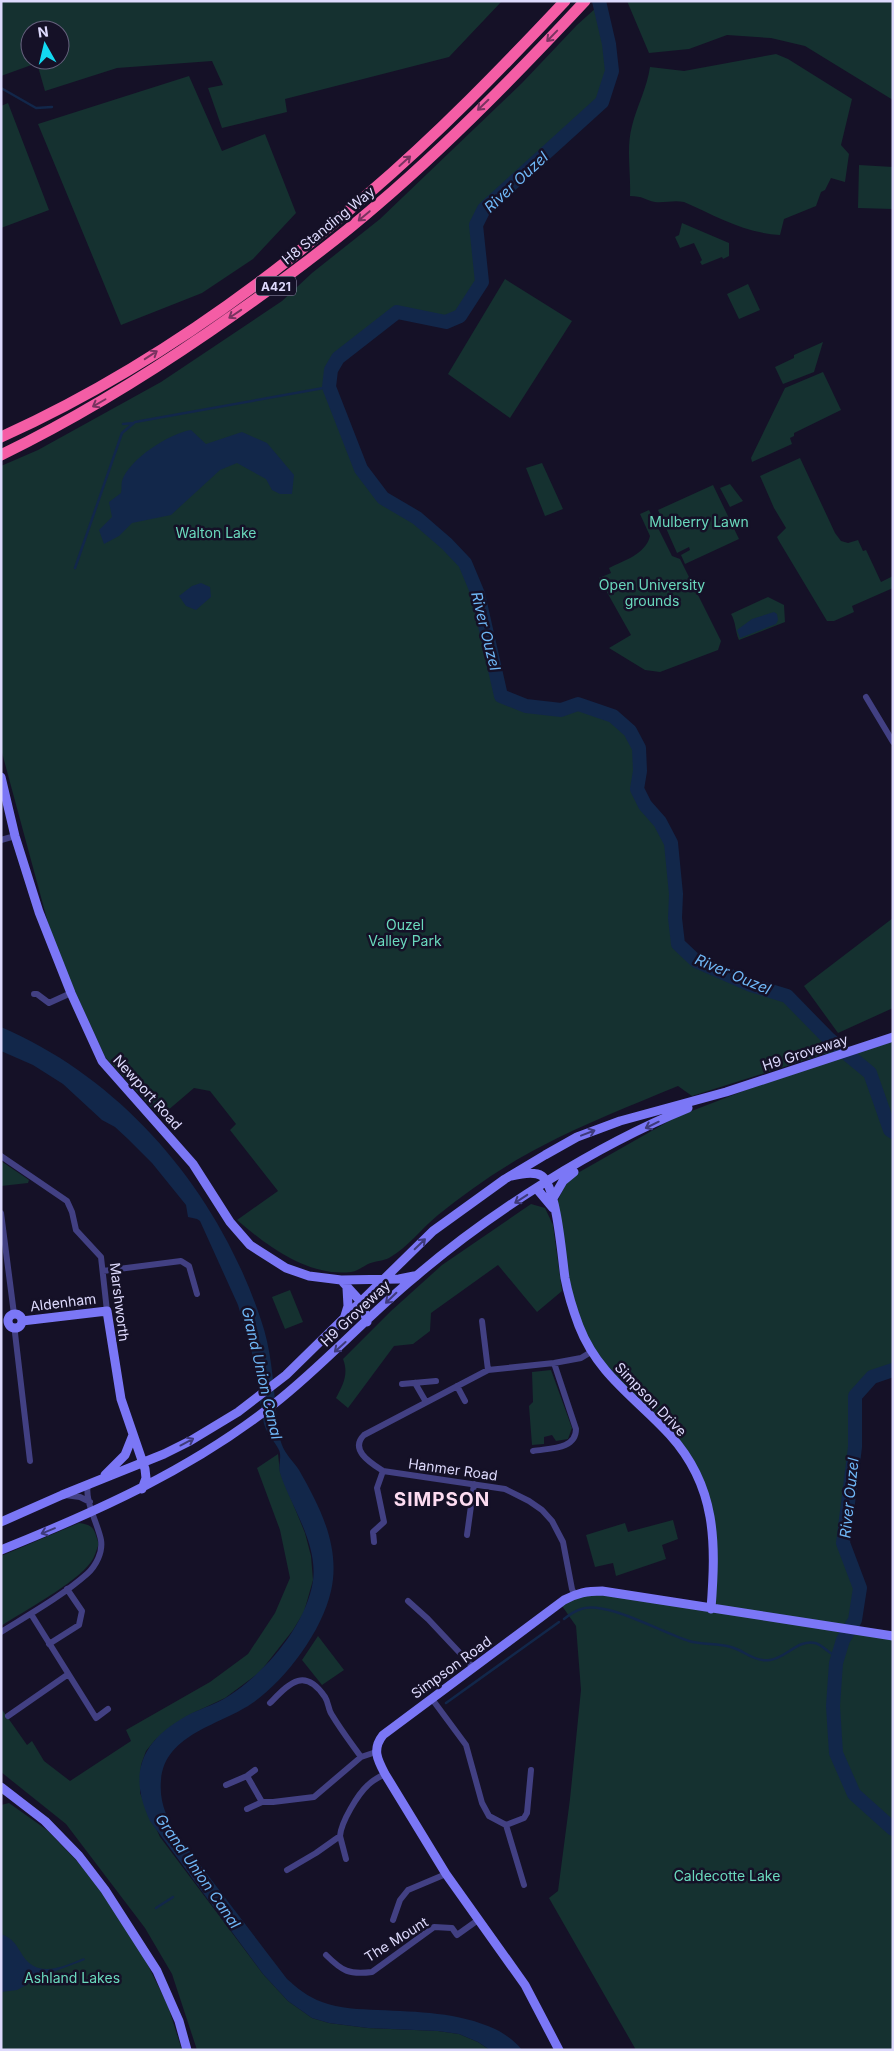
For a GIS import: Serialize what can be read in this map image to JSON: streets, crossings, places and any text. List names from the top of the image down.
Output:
{
  "streets": {
    "highway": ["H8 Standing Way", "A421"],
    "street": [
      "H9 Groveway",
      "Newport Road",
      "Aldenham",
      "Marshworth",
      "Simpson Drive",
      "Hanmer Road",
      "Simpson Road",
      "The Mount"
    ]
  },
  "crossings": [
    ["H9 Groveway", "Newport Road"],
    ["H9 Groveway", "Marshworth"],
    ["H9 Groveway", "Simpson Drive"],
    ["Aldenham", "Marshworth"],
    ["Simpson Drive", "Hanmer Road"],
    ["Simpson Drive", "Simpson Road"],
    ["Hanmer Road", "Simpson Road"]
  ],
  "districts": ["SIMPSON"],
  "water": ["River Ouzel", "Grand Union Canal"],
  "parks": [
    "Mulberry Lawn",
    "Walton Lake",
    "Open University grounds",
    "Ouzel Valley Park",
    "Caldecotte Lake",
    "Ashland Lakes"
  ],
  "north": "top"
}
